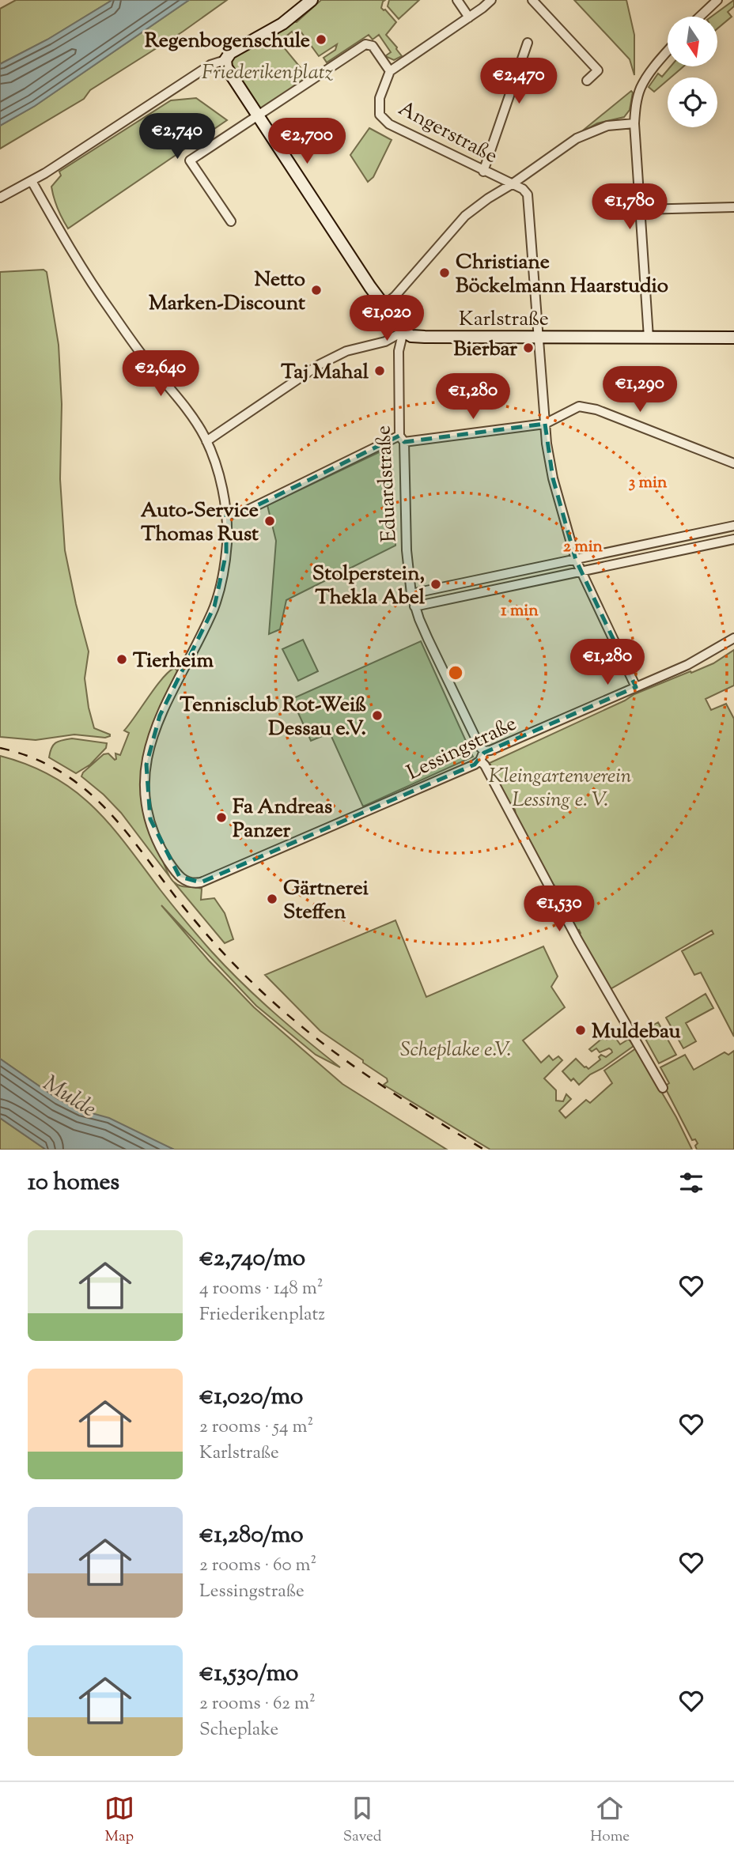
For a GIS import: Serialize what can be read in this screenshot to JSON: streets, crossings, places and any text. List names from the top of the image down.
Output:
{
  "streets": {
    "main road": ["Karlstraße"],
    "street": ["Angerstraße", "Eduardstraße", "Lessingstraße"]
  },
  "crossings": [
    ["Karlstraße", "Eduardstraße"],
    ["Eduardstraße", "Lessingstraße"]
  ],
  "water": ["Mulde"],
  "parks": ["Friederikenplatz", "Kleingartenverein Lessing e. V.", "Scheplake e.V."],
  "places": [
    "Regenbogenschule",
    "Christiane Böckelmann Haarstudio",
    "Netto Marken-Discount",
    "Bierbar",
    "Taj Mahal",
    "Auto-Service Thomas Rust",
    "Stolperstein, Thekla Abel",
    "Tierheim",
    "Tennisclub Rot-Weiß Dessau e.V.",
    "Fa Andreas Panzer",
    "Gärtnerei Steffen",
    "Muldebau"
  ],
  "north": "bottom",
  "page": {
    "price": [
      "€2,470",
      "€2,740",
      "€2,700",
      "€1,780",
      "€1,020",
      "€2,640",
      "€1,290",
      "€1,280",
      "€1,280",
      "€1,530"
    ],
    "heading": "10 homes",
    "list": [
      {
        "name": "€2,740/mo",
        "note": "4 rooms · 148 m² · Friederikenplatz"
      },
      {
        "name": "€1,020/mo",
        "note": "2 rooms · 54 m² · Karlstraße"
      },
      {
        "name": "€1,280/mo",
        "note": "2 rooms · 60 m² · Lessingstraße"
      },
      {
        "name": "€1,530/mo",
        "note": "2 rooms · 62 m² · Scheplake"
      }
    ],
    "tabs": ["Map", "Saved", "Home"]
  },
  "rings": ["3 min", "2 min", "1 min"]
}
